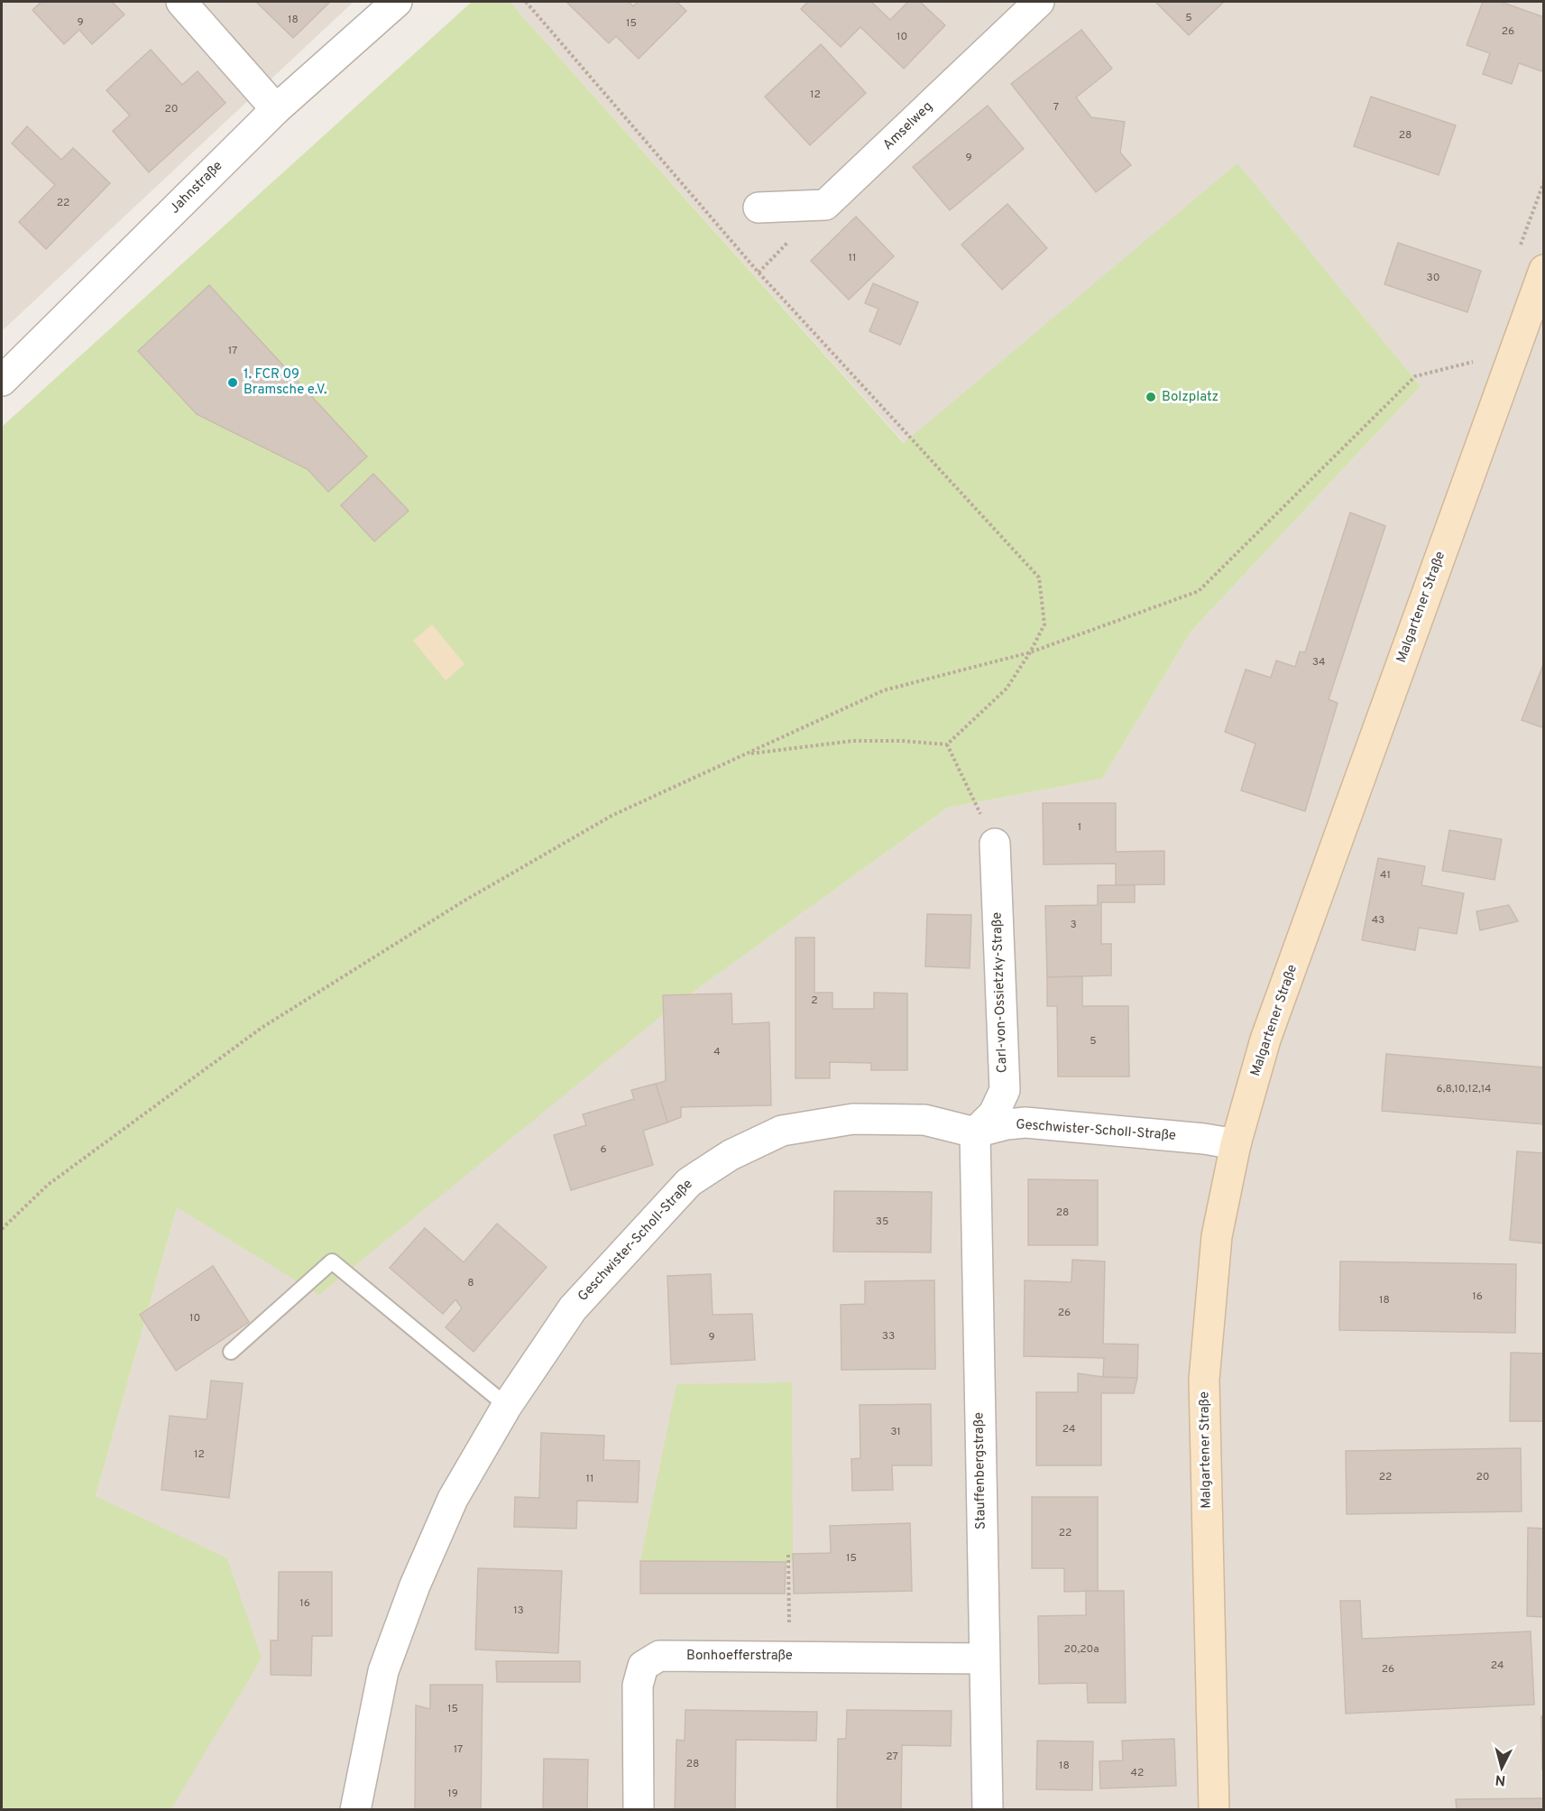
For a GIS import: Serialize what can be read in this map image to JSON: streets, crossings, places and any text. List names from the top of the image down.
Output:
{
  "streets": {
    "street": [
      "Amselweg",
      "Jahnstraße",
      "Malgartener Straße",
      "Carl-von-Ossietzky-Straße",
      "Geschwister-Scholl-Straße",
      "Stauffenbergstraße",
      "Bonhoefferstraße"
    ]
  },
  "crossings": [
    ["Malgartener Straße", "Geschwister-Scholl-Straße"],
    ["Carl-von-Ossietzky-Straße", "Geschwister-Scholl-Straße"],
    ["Carl-von-Ossietzky-Straße", "Stauffenbergstraße"],
    ["Geschwister-Scholl-Straße", "Stauffenbergstraße"],
    ["Stauffenbergstraße", "Bonhoefferstraße"]
  ],
  "places": ["1. FCR 09 Bramsche e.V.", "Bolzplatz"],
  "house_numbers": [
    "5",
    "18",
    "9",
    "15",
    "26",
    "10",
    "12",
    "7",
    "20",
    "28",
    "9",
    "22",
    "11",
    "30",
    "17",
    "34",
    "1",
    "41",
    "43",
    "3",
    "2",
    "5",
    "4",
    "6,8,10,12,14",
    "6",
    "28",
    "35",
    "8",
    "16",
    "18",
    "26",
    "10",
    "33",
    "9",
    "24",
    "31",
    "12",
    "22",
    "20",
    "11",
    "22",
    "15",
    "16",
    "13",
    "20,20a",
    "24",
    "26",
    "15",
    "17",
    "27",
    "28",
    "18",
    "42",
    "19"
  ],
  "north": "bottom"
}
